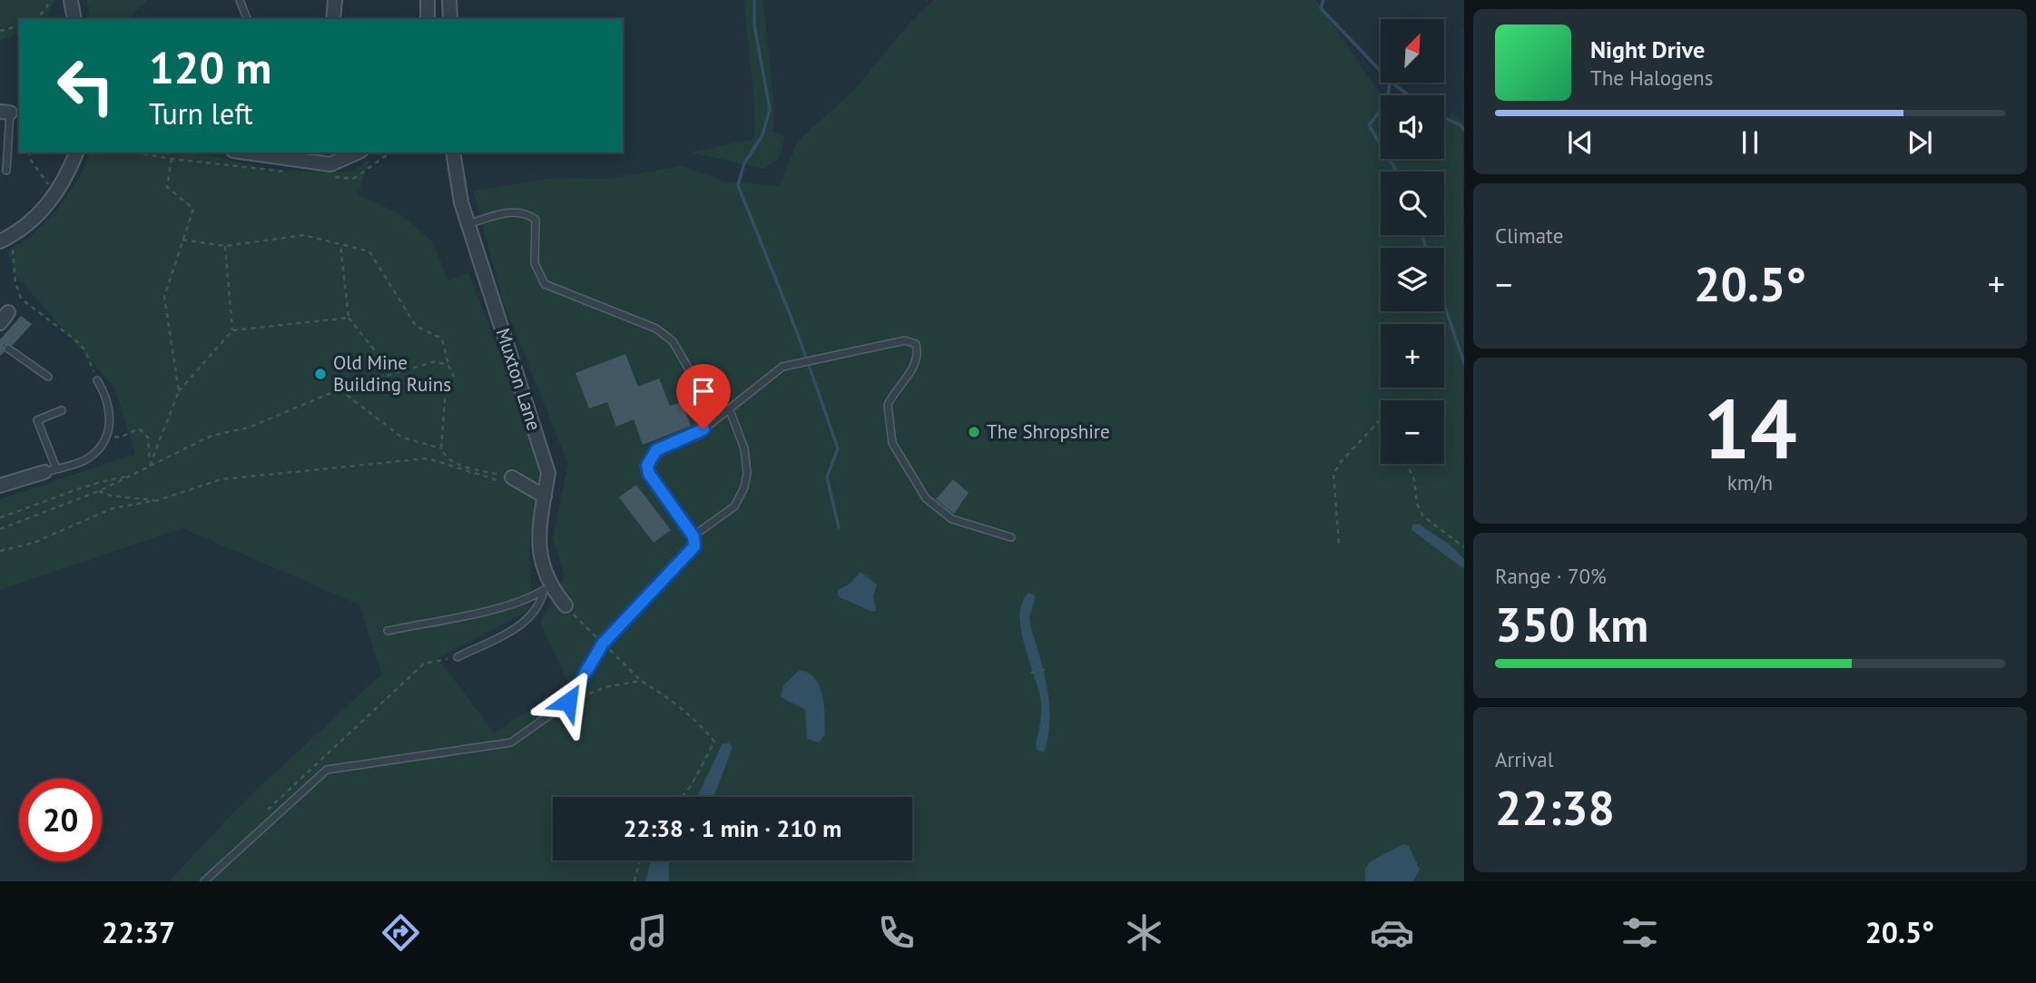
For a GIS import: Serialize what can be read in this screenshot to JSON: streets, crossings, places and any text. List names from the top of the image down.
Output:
{
  "streets": {
    "street": ["Muxton Lane"]
  },
  "places": ["Old Mine Building Ruins", "The Shropshire"],
  "north": "top right",
  "page": {
    "map_buttons": ["+", "−"],
    "turn": ["120 m", "Turn left"],
    "song": ["Night Drive", "The Halogens"],
    "tile": [
      "Climate",
      ["14", "km/h"],
      ["Range · 70%", "350 km"],
      ["Arrival", "22:38"]
    ],
    "heat": ["−", "20.5°", "+"],
    "limit": "20",
    "trip": "22:38 · 1 min · 210 m",
    "tabs": ["22:37", "20.5°"]
  }
}
